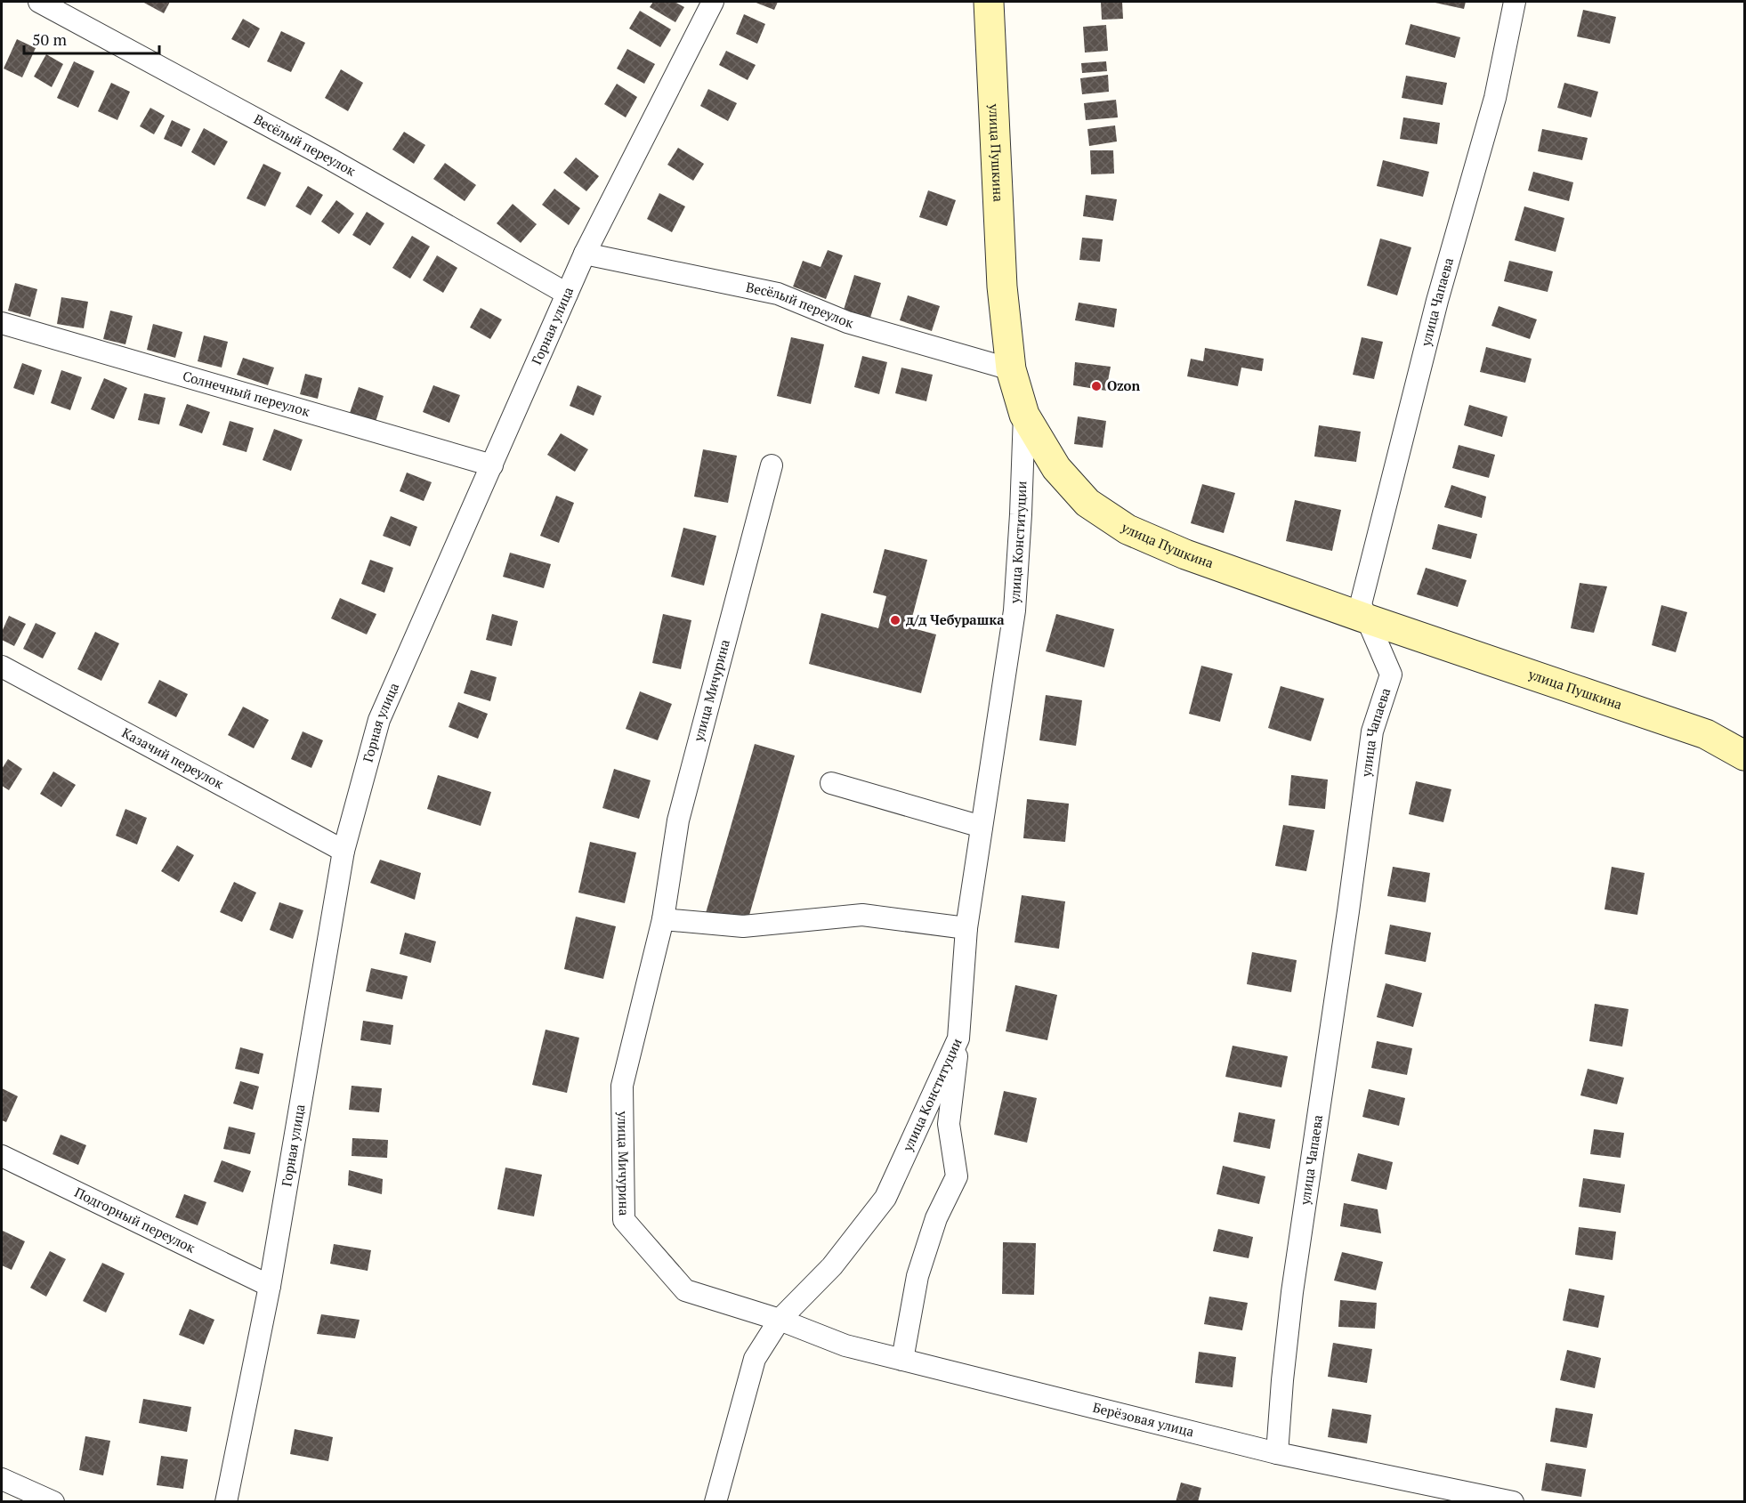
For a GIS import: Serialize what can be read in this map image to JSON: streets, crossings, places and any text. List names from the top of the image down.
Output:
{
  "streets": {
    "main road": ["улица Пушкина"],
    "street": [
      "Весёлый переулок",
      "улица Чапаева",
      "Горная улица",
      "Солнечный переулок",
      "улица Конституции",
      "улица Мичурина",
      "Казачий переулок",
      "Подгорный переулок",
      "Берёзовая улица"
    ]
  },
  "crossings": [
    ["Весёлый переулок", "улица Пушкина"],
    ["Весёлый переулок", "Горная улица"],
    ["улица Пушкина", "улица Чапаева"],
    ["улица Пушкина", "улица Конституции"],
    ["улица Чапаева", "Берёзовая улица"],
    ["Горная улица", "Солнечный переулок"],
    ["Горная улица", "Казачий переулок"],
    ["Горная улица", "Подгорный переулок"],
    ["улица Конституции", "улица Мичурина"],
    ["улица Конституции", "Берёзовая улица"],
    ["улица Мичурина", "Берёзовая улица"]
  ],
  "places": ["Ozon", "д/д Чебурашка"],
  "scale_bar": "50 m"
}
